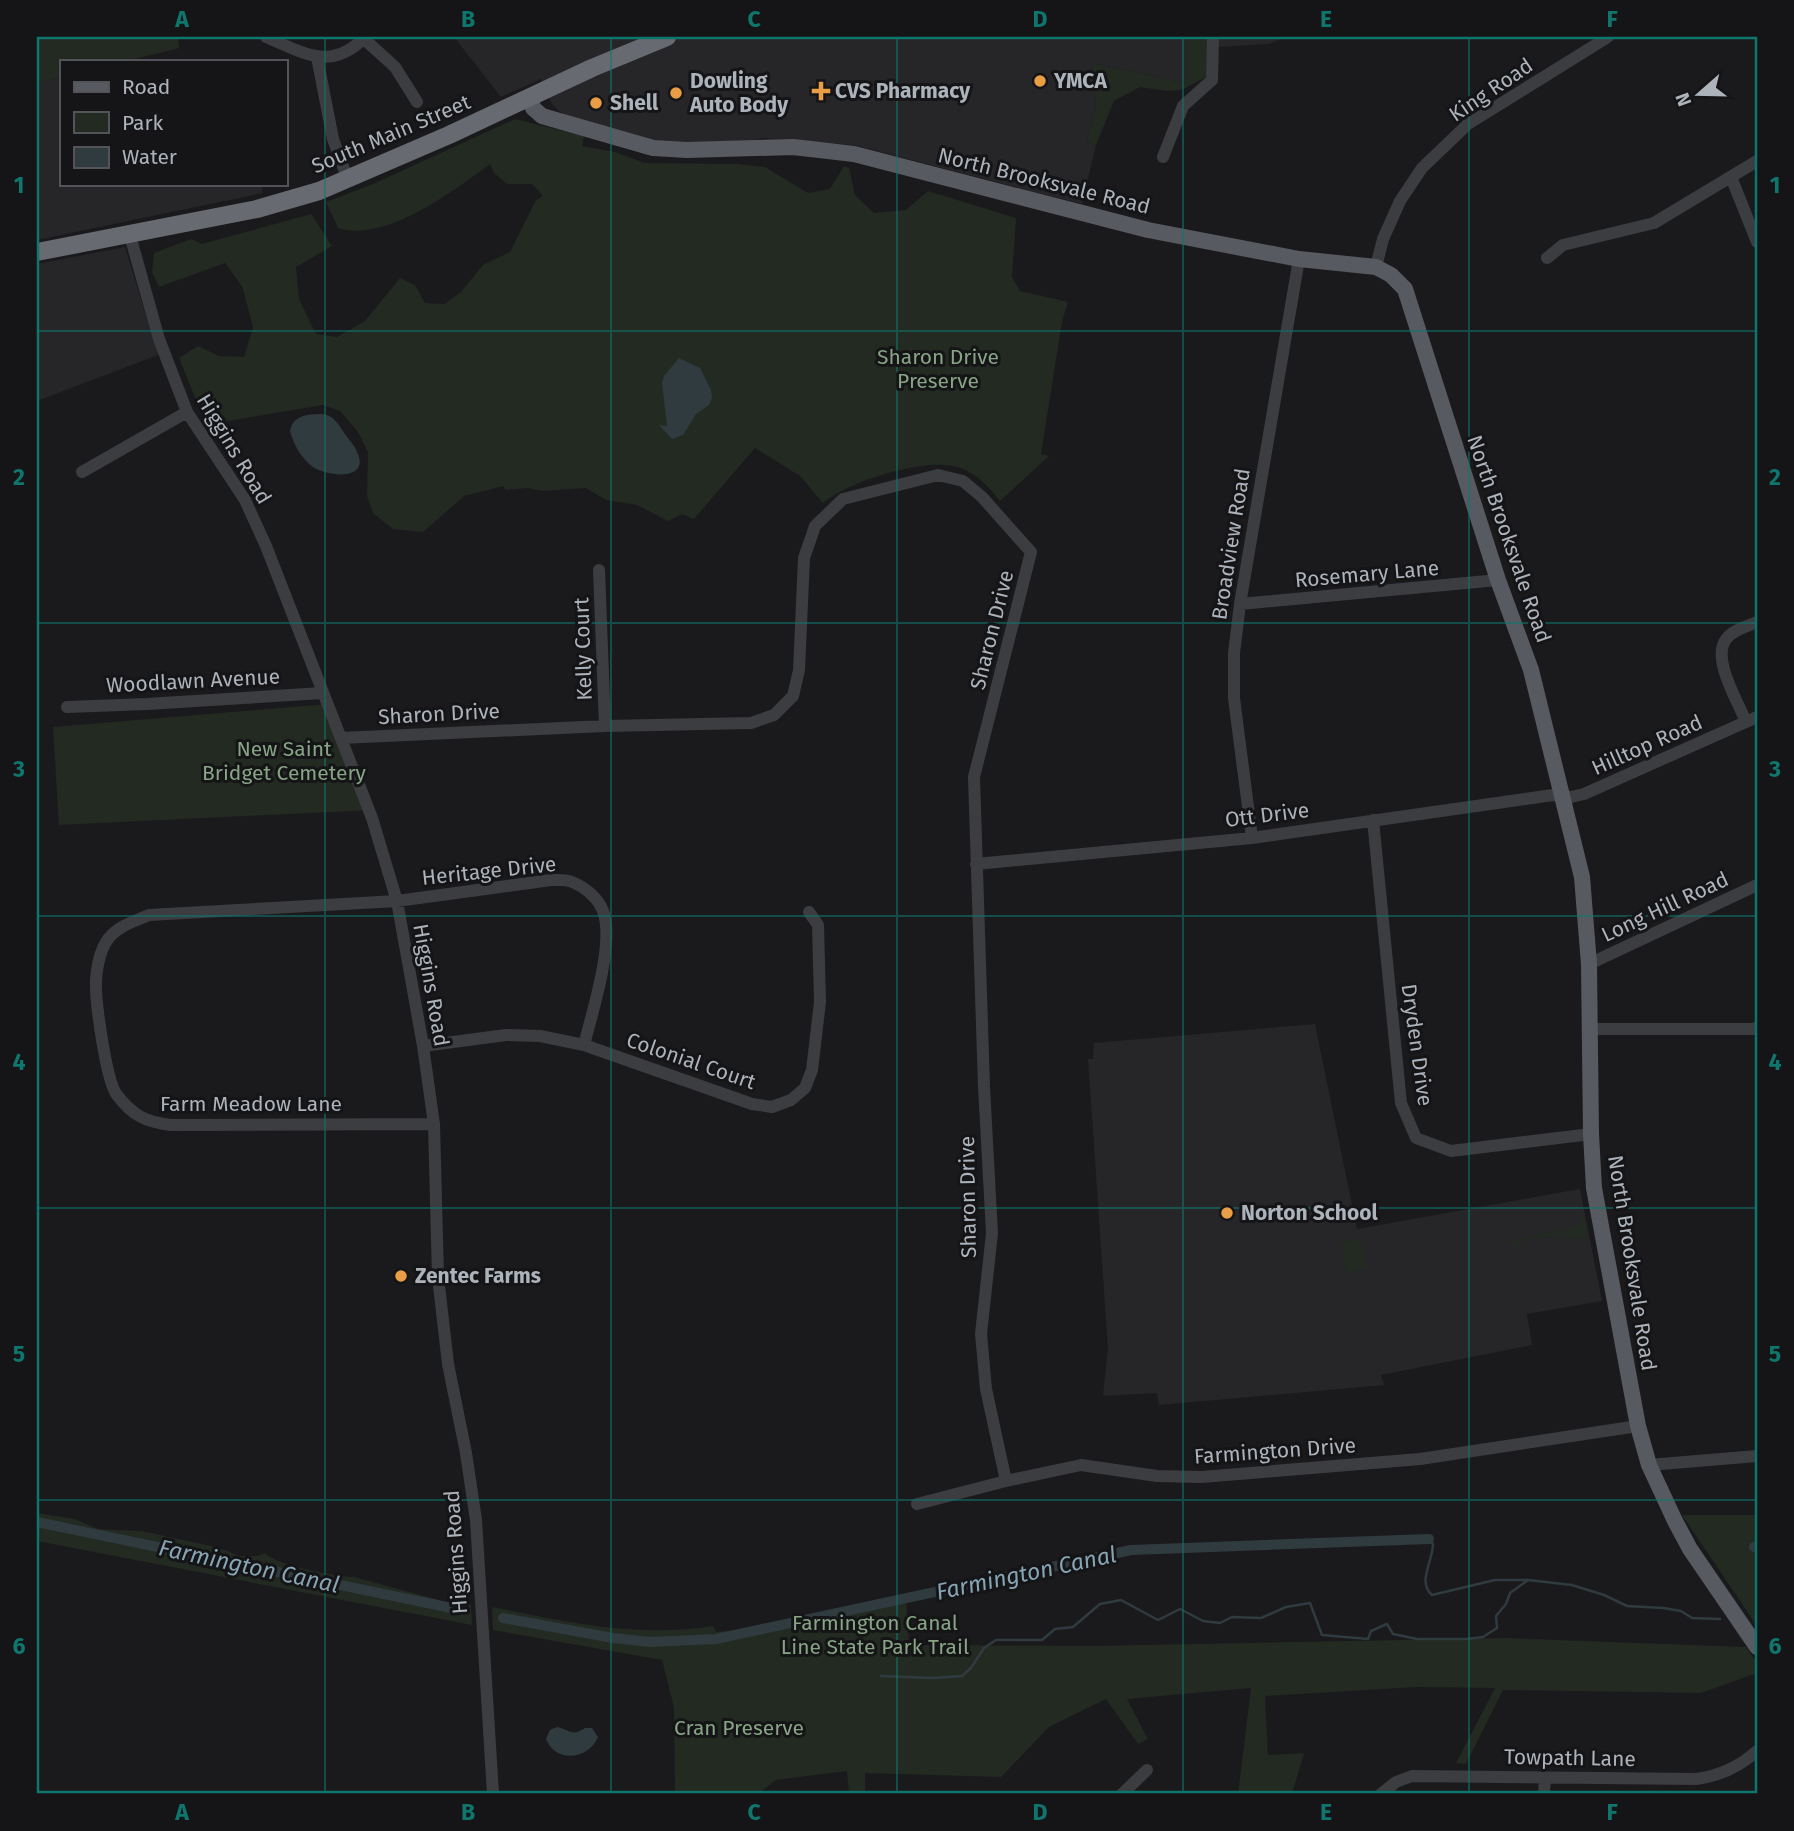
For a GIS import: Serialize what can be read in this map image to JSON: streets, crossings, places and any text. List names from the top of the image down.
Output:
{
  "streets": {
    "highway": ["South Main Street"],
    "main road": ["North Brooksvale Road"],
    "street": [
      "King Road",
      "Higgins Road",
      "Broadview Road",
      "Rosemary Lane",
      "Sharon Drive",
      "Kelly Court",
      "Woodlawn Avenue",
      "Hilltop Road",
      "Ott Drive",
      "Heritage Drive",
      "Long Hill Road",
      "Dryden Drive",
      "Colonial Court",
      "Farm Meadow Lane",
      "Farmington Drive",
      "Towpath Lane"
    ]
  },
  "crossings": [
    ["King Road", "North Brooksvale Road"],
    ["South Main Street", "North Brooksvale Road"],
    ["South Main Street", "Higgins Road"],
    ["North Brooksvale Road", "Broadview Road"],
    ["North Brooksvale Road", "Rosemary Lane"],
    ["North Brooksvale Road", "Hilltop Road"],
    ["North Brooksvale Road", "Ott Drive"],
    ["North Brooksvale Road", "Long Hill Road"],
    ["North Brooksvale Road", "Dryden Drive"],
    ["North Brooksvale Road", "Farmington Drive"],
    ["Higgins Road", "Sharon Drive"],
    ["Higgins Road", "Woodlawn Avenue"],
    ["Higgins Road", "Heritage Drive"],
    ["Higgins Road", "Colonial Court"],
    ["Higgins Road", "Farm Meadow Lane"],
    ["Broadview Road", "Rosemary Lane"],
    ["Broadview Road", "Ott Drive"],
    ["Sharon Drive", "Kelly Court"],
    ["Sharon Drive", "Ott Drive"],
    ["Sharon Drive", "Farmington Drive"],
    ["Hilltop Road", "Ott Drive"],
    ["Ott Drive", "Dryden Drive"],
    ["Heritage Drive", "Colonial Court"],
    ["Heritage Drive", "Farm Meadow Lane"]
  ],
  "water": ["Farmington Canal"],
  "parks": [
    "Sharon Drive Preserve",
    "New Saint Bridget Cemetery",
    "Farmington Canal Line State Park Trail",
    "Cran Preserve"
  ],
  "places": {
    "other": [
      "YMCA",
      "Dowling Auto Body",
      "Shell",
      "Norton School",
      "Zentec Farms"
    ],
    "health": ["CVS Pharmacy"]
  },
  "legend": ["Road", "Park", "Water"],
  "north": "left",
  "grid": {
    "columns": [
      "A",
      "B",
      "C",
      "D",
      "E",
      "F"
    ],
    "rows": [
      "1",
      "2",
      "3",
      "4",
      "5",
      "6"
    ]
  }
}
